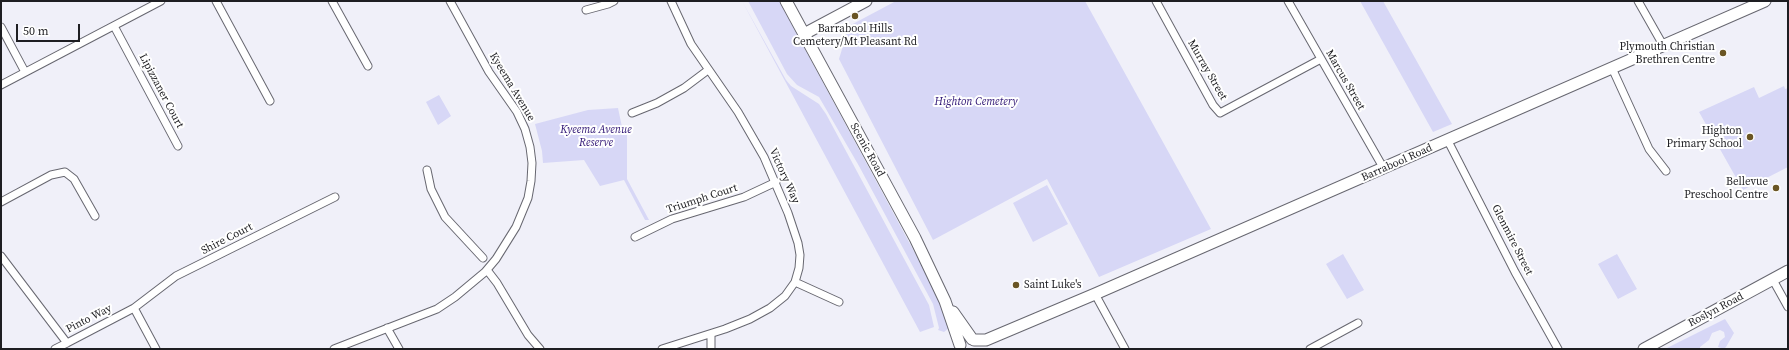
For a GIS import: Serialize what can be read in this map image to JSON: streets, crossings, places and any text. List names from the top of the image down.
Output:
{
  "streets": {
    "main road": ["Scenic Road", "Barrabool Road", "Roslyn Road"],
    "street": [
      "Murray Street",
      "Marcus Street",
      "Kyeema Avenue",
      "Lipizzaner Court",
      "Victory Way",
      "Triumph Court",
      "Shire Court",
      "Glenmire Street",
      "Pinto Way"
    ]
  },
  "crossings": [
    ["Murray Street", "Marcus Street"],
    ["Marcus Street", "Barrabool Road"],
    ["Scenic Road", "Barrabool Road"],
    ["Barrabool Road", "Glenmire Street"],
    ["Victory Way", "Triumph Court"],
    ["Shire Court", "Pinto Way"]
  ],
  "parks": ["Highton Cemetery", "Kyeema Avenue Reserve"],
  "places": [
    "Barrabool Hills Cemetery/Mt Pleasant Rd",
    "Plymouth Christian Brethren Centre",
    "Highton Primary School",
    "Bellevue Preschool Centre",
    "Saint Luke's"
  ],
  "scale_bar": "50 m"
}
